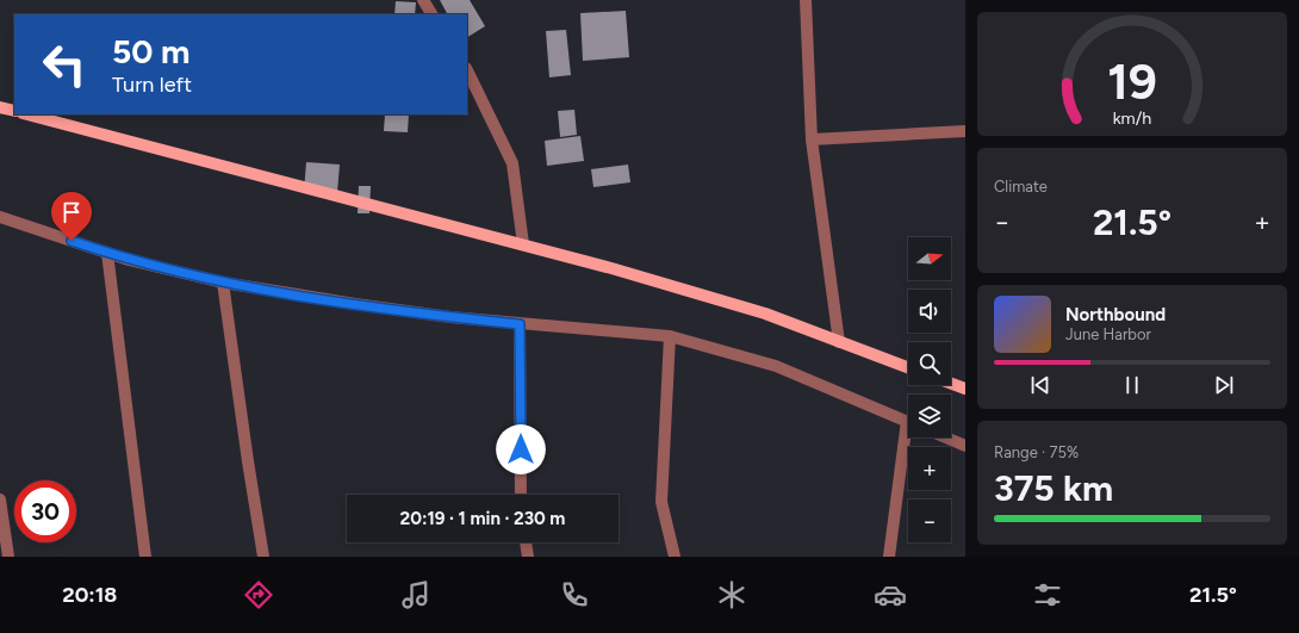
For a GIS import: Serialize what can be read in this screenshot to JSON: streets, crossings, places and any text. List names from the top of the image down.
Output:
{
  "north": "right",
  "page": {
    "turn": ["50 m", "Turn left"],
    "tile": [
      "Climate",
      ["Range · 75%", "375 km"]
    ],
    "heat": ["−", "21.5°", "+"],
    "map_buttons": ["+", "−"],
    "song": ["Northbound", "June Harbor"],
    "limit": "30",
    "trip": "20:19 · 1 min · 230 m",
    "tabs": ["20:18", "21.5°"],
    "gauge": ["19", "km/h"]
  }
}
